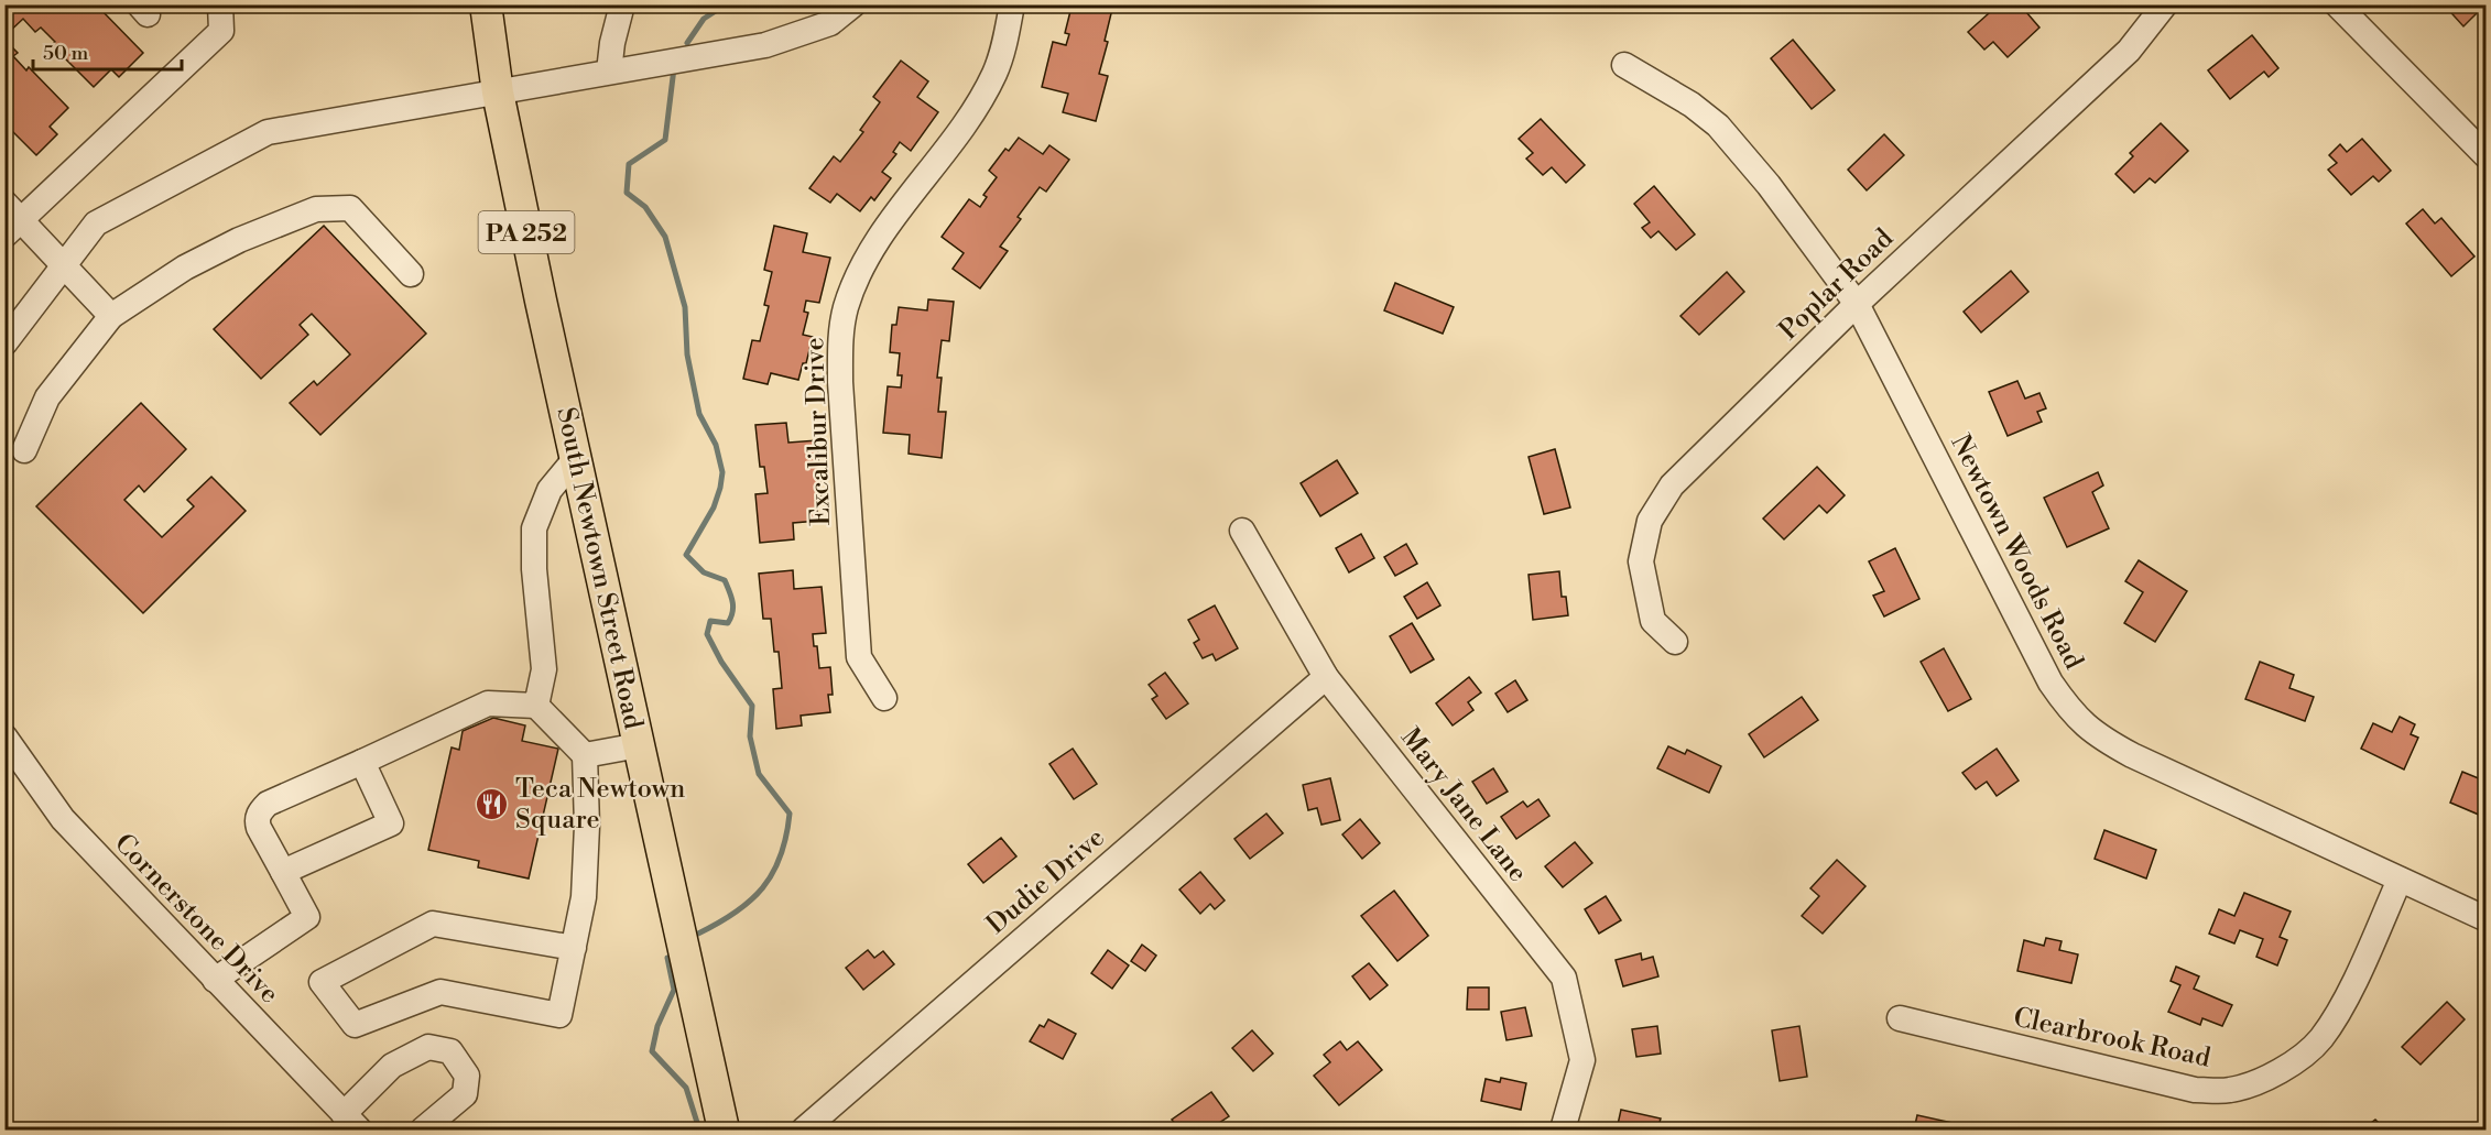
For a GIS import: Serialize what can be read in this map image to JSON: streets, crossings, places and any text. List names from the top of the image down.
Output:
{
  "streets": {
    "main road": ["PA 252", "South Newtown Street Road"],
    "street": [
      "Poplar Road",
      "Excalibur Drive",
      "Newtown Woods Road",
      "Mary Jane Lane",
      "Dudie Drive",
      "Cornerstone Drive",
      "Clearbrook Road"
    ]
  },
  "crossings": [
    ["Poplar Road", "Newtown Woods Road"],
    ["Newtown Woods Road", "Clearbrook Road"],
    ["Mary Jane Lane", "Dudie Drive"]
  ],
  "places": {
    "restaurant": ["Teca Newtown Square"]
  },
  "scale_bar": "50 m"
}
